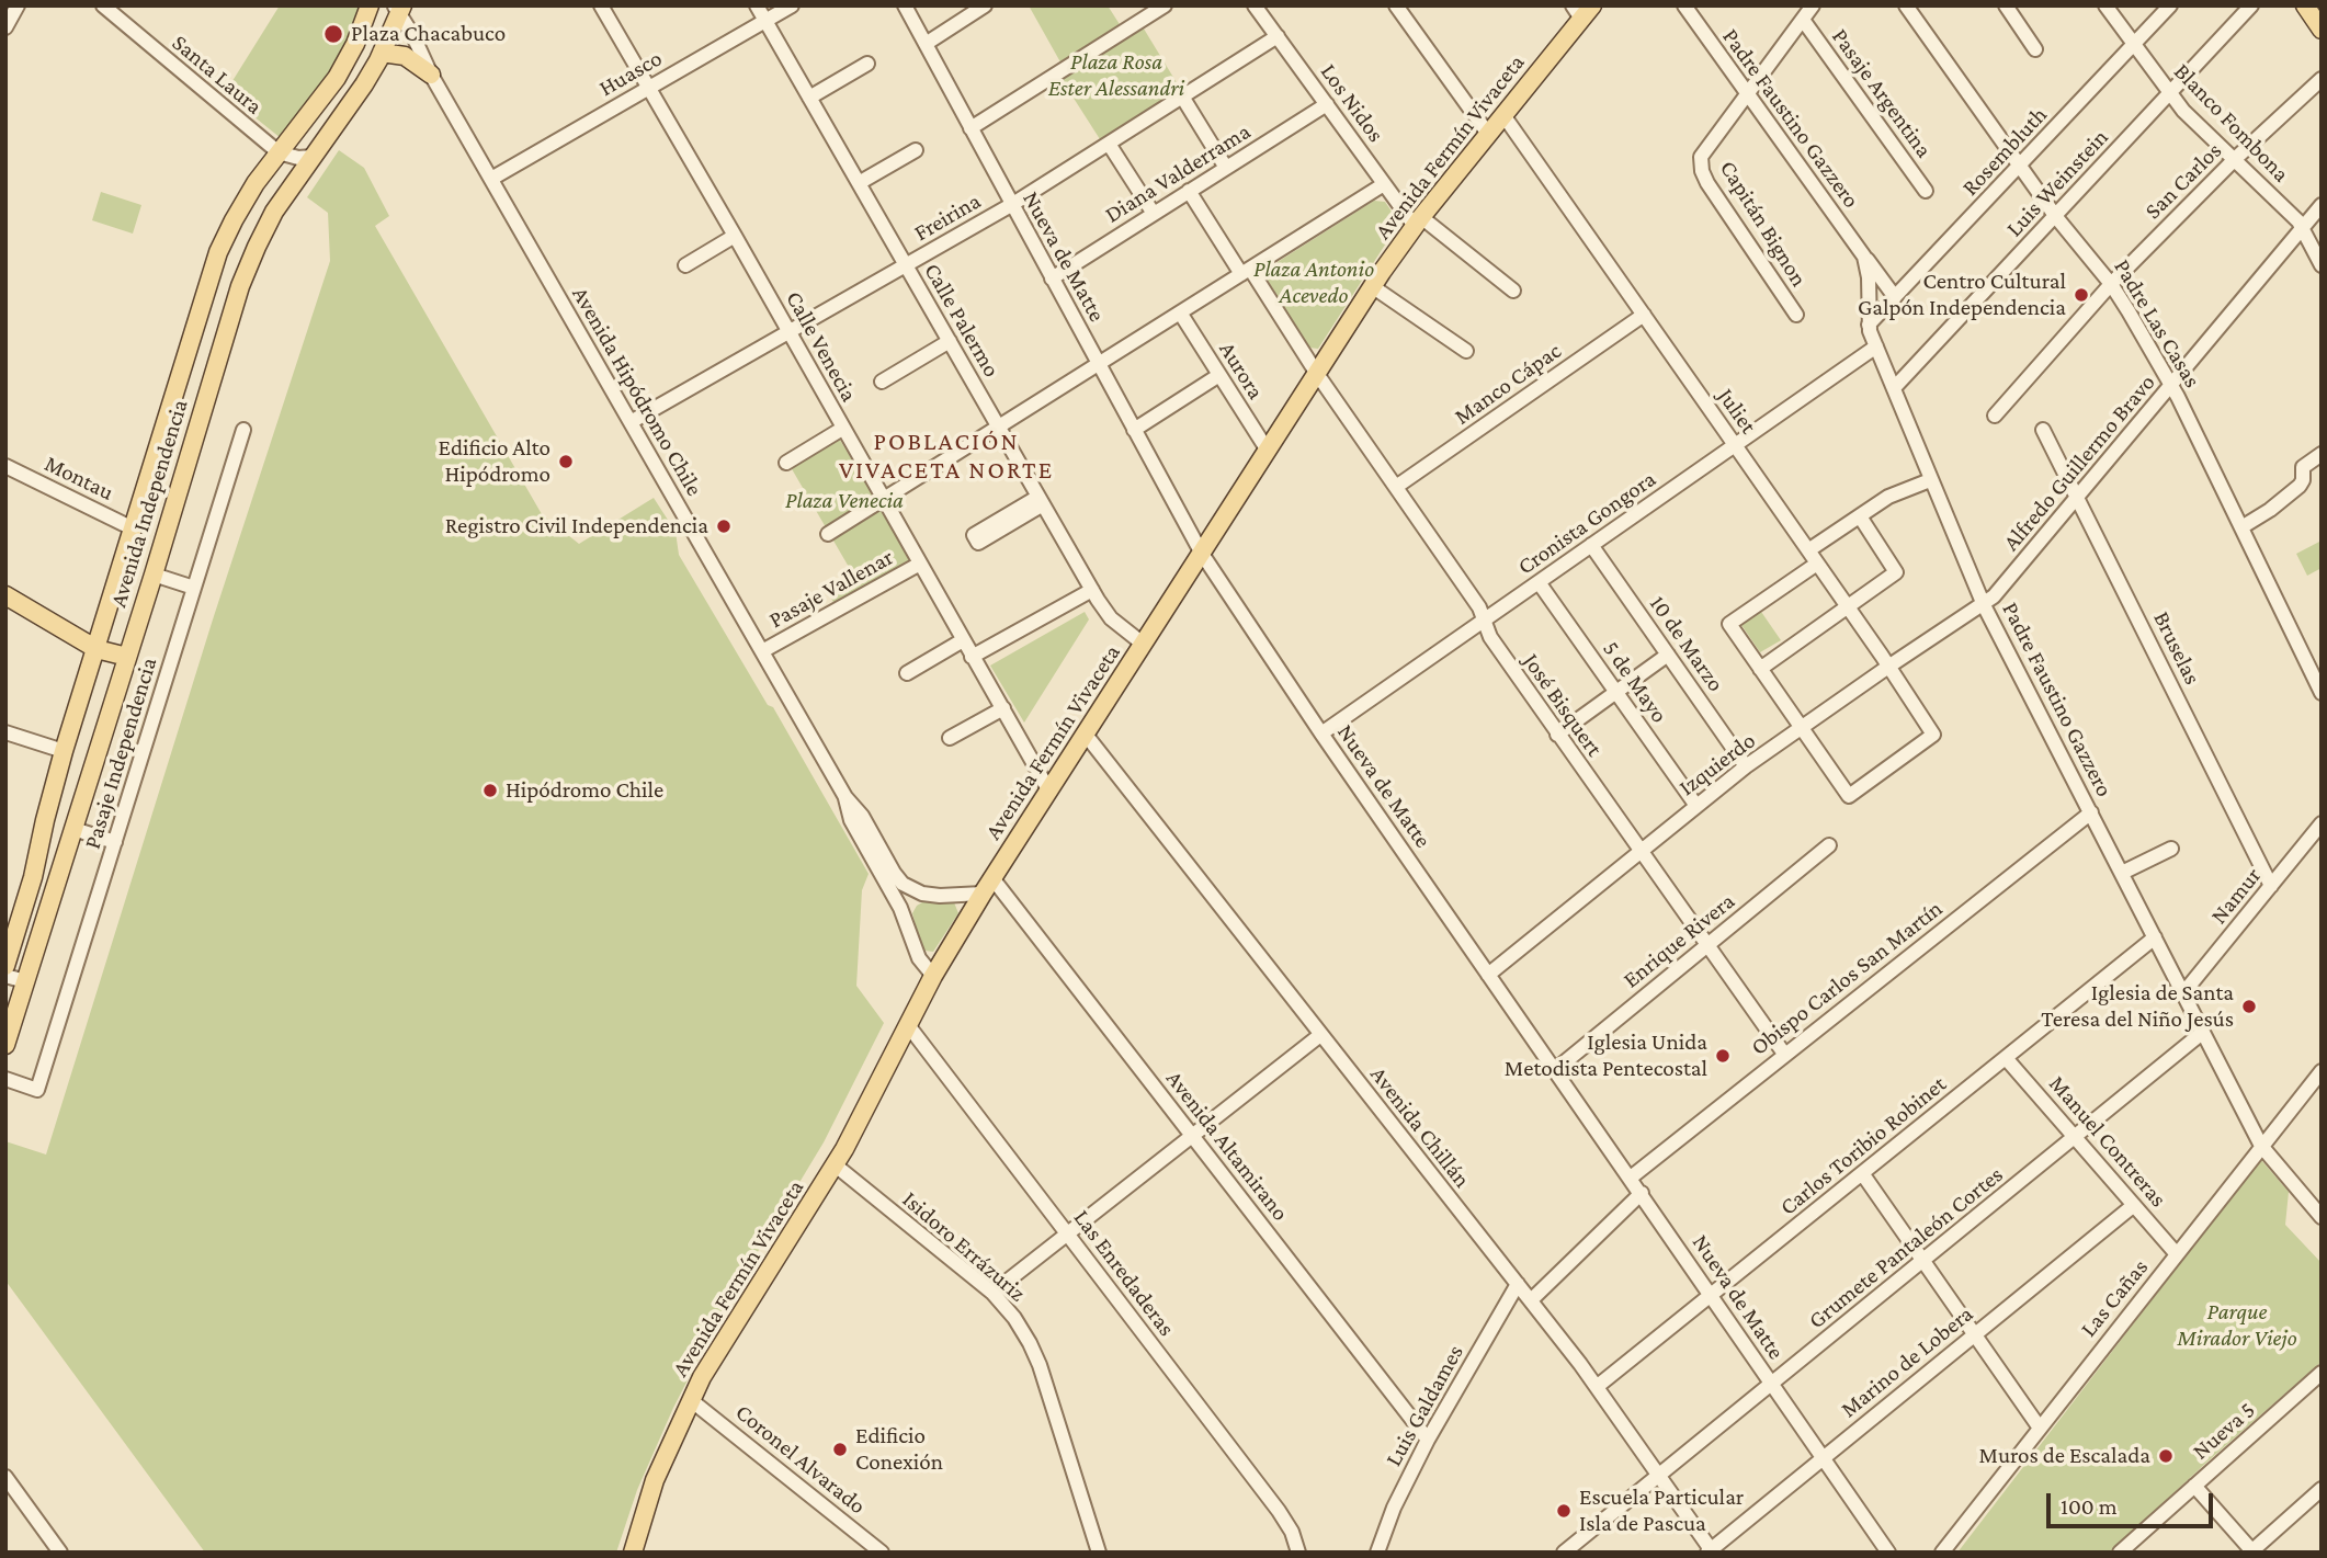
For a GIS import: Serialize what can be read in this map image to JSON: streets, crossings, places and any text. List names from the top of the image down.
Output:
{
  "streets": {
    "main road": ["Avenida Fermín Vivaceta", "Avenida Independencia"],
    "street": [
      "Huasco",
      "Santa Laura",
      "Pasaje Argentina",
      "Los Nidos",
      "Padre Faustino Gazzero",
      "Blanco Fombona",
      "Rosembluth",
      "Diana Valderrama",
      "San Carlos",
      "Luis Weinstein",
      "Freirina",
      "Capitán Bignon",
      "Nueva de Matte",
      "Calle Palermo",
      "Padre Las Casas",
      "Calle Venecia",
      "Aurora",
      "Manco Cápac",
      "Avenida Hipódromo Chile",
      "Juliet",
      "Alfredo Guillermo Bravo",
      "Montau",
      "Cronista Gongora",
      "Pasaje Vallenar",
      "10 de Marzo",
      "Bruselas",
      "5 de Mayo",
      "José Bisquert",
      "Pasaje Independencia",
      "Izquierdo",
      "Namur",
      "Enrique Rivera",
      "Obispo Carlos San Martín",
      "Avenida Chillán",
      "Manuel Contreras",
      "Avenida Altamirano",
      "Carlos Toribio Robinet",
      "Isidoro Errázuriz",
      "Grumete Pantaleón Cortes",
      "Las Enredaderas",
      "Las Cañas",
      "Marino de Lobera",
      "Luis Galdames",
      "Nueva 5",
      "Coronel Alvarado"
    ]
  },
  "crossings": [
    ["Huasco", "Calle Palermo"],
    ["Huasco", "Calle Venecia"],
    ["Huasco", "Avenida Hipódromo Chile"],
    ["Santa Laura", "Avenida Independencia"],
    ["Pasaje Argentina", "Capitán Bignon"],
    ["Los Nidos", "Avenida Fermín Vivaceta"],
    ["Los Nidos", "Diana Valderrama"],
    ["Los Nidos", "Freirina"],
    ["Padre Faustino Gazzero", "Rosembluth"],
    ["Padre Faustino Gazzero", "Luis Weinstein"],
    ["Padre Faustino Gazzero", "Capitán Bignon"],
    ["Padre Faustino Gazzero", "Alfredo Guillermo Bravo"],
    ["Padre Faustino Gazzero", "Cronista Gongora"],
    ["Padre Faustino Gazzero", "Izquierdo"],
    ["Padre Faustino Gazzero", "Namur"],
    ["Padre Faustino Gazzero", "Obispo Carlos San Martín"],
    ["Padre Faustino Gazzero", "Carlos Toribio Robinet"],
    ["Padre Faustino Gazzero", "Grumete Pantaleón Cortes"],
    ["Padre Faustino Gazzero", "Las Cañas"],
    ["Blanco Fombona", "Rosembluth"],
    ["Blanco Fombona", "San Carlos"],
    ["Blanco Fombona", "Luis Weinstein"],
    ["Blanco Fombona", "Alfredo Guillermo Bravo"],
    ["Avenida Fermín Vivaceta", "Nueva de Matte"],
    ["Avenida Fermín Vivaceta", "Calle Palermo"],
    ["Avenida Fermín Vivaceta", "Calle Venecia"],
    ["Avenida Fermín Vivaceta", "Aurora"],
    ["Avenida Fermín Vivaceta", "Avenida Hipódromo Chile"],
    ["Avenida Fermín Vivaceta", "Juliet"],
    ["Avenida Fermín Vivaceta", "José Bisquert"],
    ["Avenida Fermín Vivaceta", "Avenida Chillán"],
    ["Avenida Fermín Vivaceta", "Avenida Altamirano"],
    ["Avenida Fermín Vivaceta", "Isidoro Errázuriz"],
    ["Avenida Fermín Vivaceta", "Las Enredaderas"],
    ["Avenida Fermín Vivaceta", "Coronel Alvarado"],
    ["Rosembluth", "Padre Las Casas"],
    ["Diana Valderrama", "Nueva de Matte"],
    ["Diana Valderrama", "José Bisquert"],
    ["San Carlos", "Padre Las Casas"],
    ["Luis Weinstein", "Padre Las Casas"],
    ["Freirina", "Nueva de Matte"],
    ["Freirina", "Calle Palermo"],
    ["Freirina", "Calle Venecia"],
    ["Freirina", "Avenida Hipódromo Chile"],
    ["Nueva de Matte", "Cronista Gongora"],
    ["Nueva de Matte", "Izquierdo"],
    ["Nueva de Matte", "Enrique Rivera"],
    ["Nueva de Matte", "Obispo Carlos San Martín"],
    ["Nueva de Matte", "Carlos Toribio Robinet"],
    ["Nueva de Matte", "Grumete Pantaleón Cortes"],
    ["Nueva de Matte", "Marino de Lobera"],
    ["Padre Las Casas", "Alfredo Guillermo Bravo"],
    ["Calle Venecia", "Pasaje Vallenar"],
    ["Manco Cápac", "Juliet"],
    ["Manco Cápac", "José Bisquert"],
    ["Avenida Hipódromo Chile", "Avenida Independencia"],
    ["Avenida Hipódromo Chile", "Pasaje Vallenar"],
    ["Avenida Hipódromo Chile", "Avenida Altamirano"],
    ["Juliet", "Cronista Gongora"],
    ["Juliet", "Izquierdo"],
    ["Alfredo Guillermo Bravo", "Bruselas"],
    ["Alfredo Guillermo Bravo", "Izquierdo"],
    ["Montau", "Avenida Independencia"],
    ["Cronista Gongora", "10 de Marzo"],
    ["Cronista Gongora", "5 de Mayo"],
    ["Cronista Gongora", "José Bisquert"],
    ["10 de Marzo", "Izquierdo"],
    ["Bruselas", "Namur"],
    ["5 de Mayo", "Izquierdo"],
    ["José Bisquert", "Izquierdo"],
    ["José Bisquert", "Enrique Rivera"],
    ["José Bisquert", "Obispo Carlos San Martín"],
    ["Avenida Chillán", "Carlos Toribio Robinet"],
    ["Avenida Chillán", "Grumete Pantaleón Cortes"],
    ["Avenida Chillán", "Marino de Lobera"],
    ["Avenida Chillán", "Luis Galdames"],
    ["Manuel Contreras", "Carlos Toribio Robinet"],
    ["Manuel Contreras", "Grumete Pantaleón Cortes"],
    ["Manuel Contreras", "Las Cañas"],
    ["Manuel Contreras", "Marino de Lobera"],
    ["Avenida Altamirano", "Luis Galdames"]
  ],
  "districts": ["POBLACIÓN VIVACETA NORTE"],
  "parks": [
    "Plaza Rosa Ester Alessandri",
    "Plaza Antonio Acevedo",
    "Plaza Venecia",
    "Parque Mirador Viejo"
  ],
  "places": [
    "Plaza Chacabuco",
    "Centro Cultural Galpón Independencia",
    "Edificio Alto Hipódromo",
    "Registro Civil Independencia",
    "Hipódromo Chile",
    "Iglesia de Santa Teresa del Niño Jesús",
    "Iglesia Unida Metodista Pentecostal",
    "Edificio Conexión",
    "Muros de Escalada",
    "Escuela Particular Isla de Pascua"
  ],
  "scale_bar": "100 m"
}
